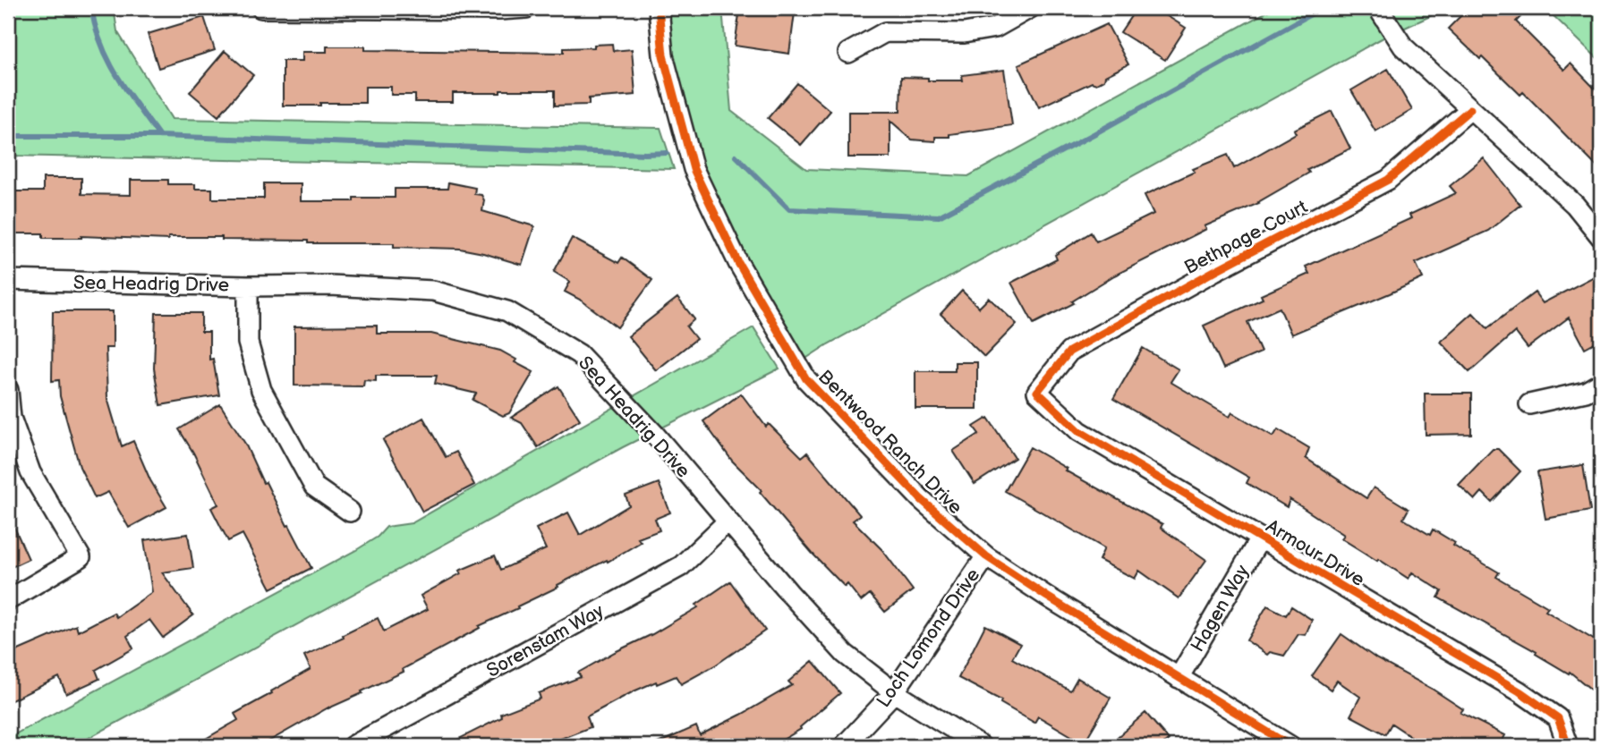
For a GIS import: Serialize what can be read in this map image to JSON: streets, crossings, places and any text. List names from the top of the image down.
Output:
{
  "streets": {
    "street": [
      "Bethpage Court",
      "Sea Headrig Drive",
      "Bentwood Ranch Drive",
      "Armour Drive",
      "Hagen Way",
      "Loch Lomond Drive",
      "Sorenstam Way"
    ]
  },
  "crossings": [
    ["Bethpage Court", "Armour Drive"],
    ["Sea Headrig Drive", "Loch Lomond Drive"],
    ["Sea Headrig Drive", "Sorenstam Way"],
    ["Bentwood Ranch Drive", "Hagen Way"],
    ["Bentwood Ranch Drive", "Loch Lomond Drive"],
    ["Armour Drive", "Hagen Way"]
  ]
}
